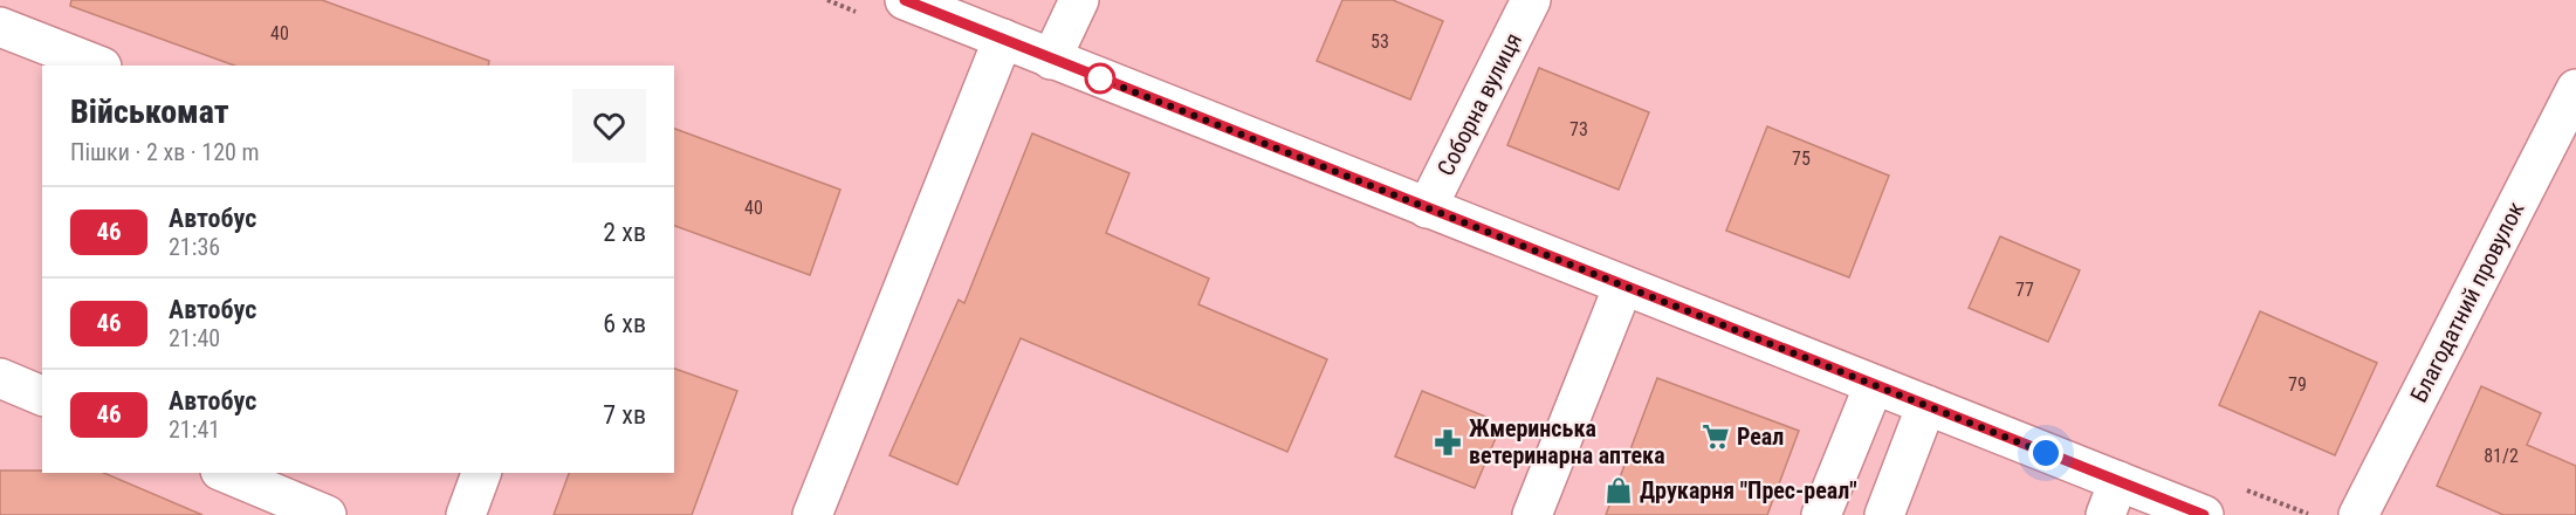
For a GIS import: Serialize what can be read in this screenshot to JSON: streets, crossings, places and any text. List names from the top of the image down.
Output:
{
  "streets": {
    "street": ["Соборна вулиця", "Благодатний провулок"]
  },
  "places": {
    "supermarket": ["Реал"],
    "pharmacy": ["Жмеринська ветеринарна аптека"],
    "shop": ["Друкарня \"Прес-реал\""]
  },
  "lines": ["bus line 46"],
  "house_numbers": [
    "40",
    "53",
    "73",
    "75",
    "40",
    "77",
    "79",
    "81/2"
  ],
  "page": {
    "heading": ["Військомат", "Пішки · 2 хв · 120 m"],
    "list": [
      {
        "mark": "46",
        "name": "Автобус",
        "note": "21:36",
        "value": "2 хв"
      },
      {
        "mark": "46",
        "name": "Автобус",
        "note": "21:40",
        "value": "6 хв"
      },
      {
        "mark": "46",
        "name": "Автобус",
        "note": "21:41",
        "value": "7 хв"
      }
    ]
  }
}
